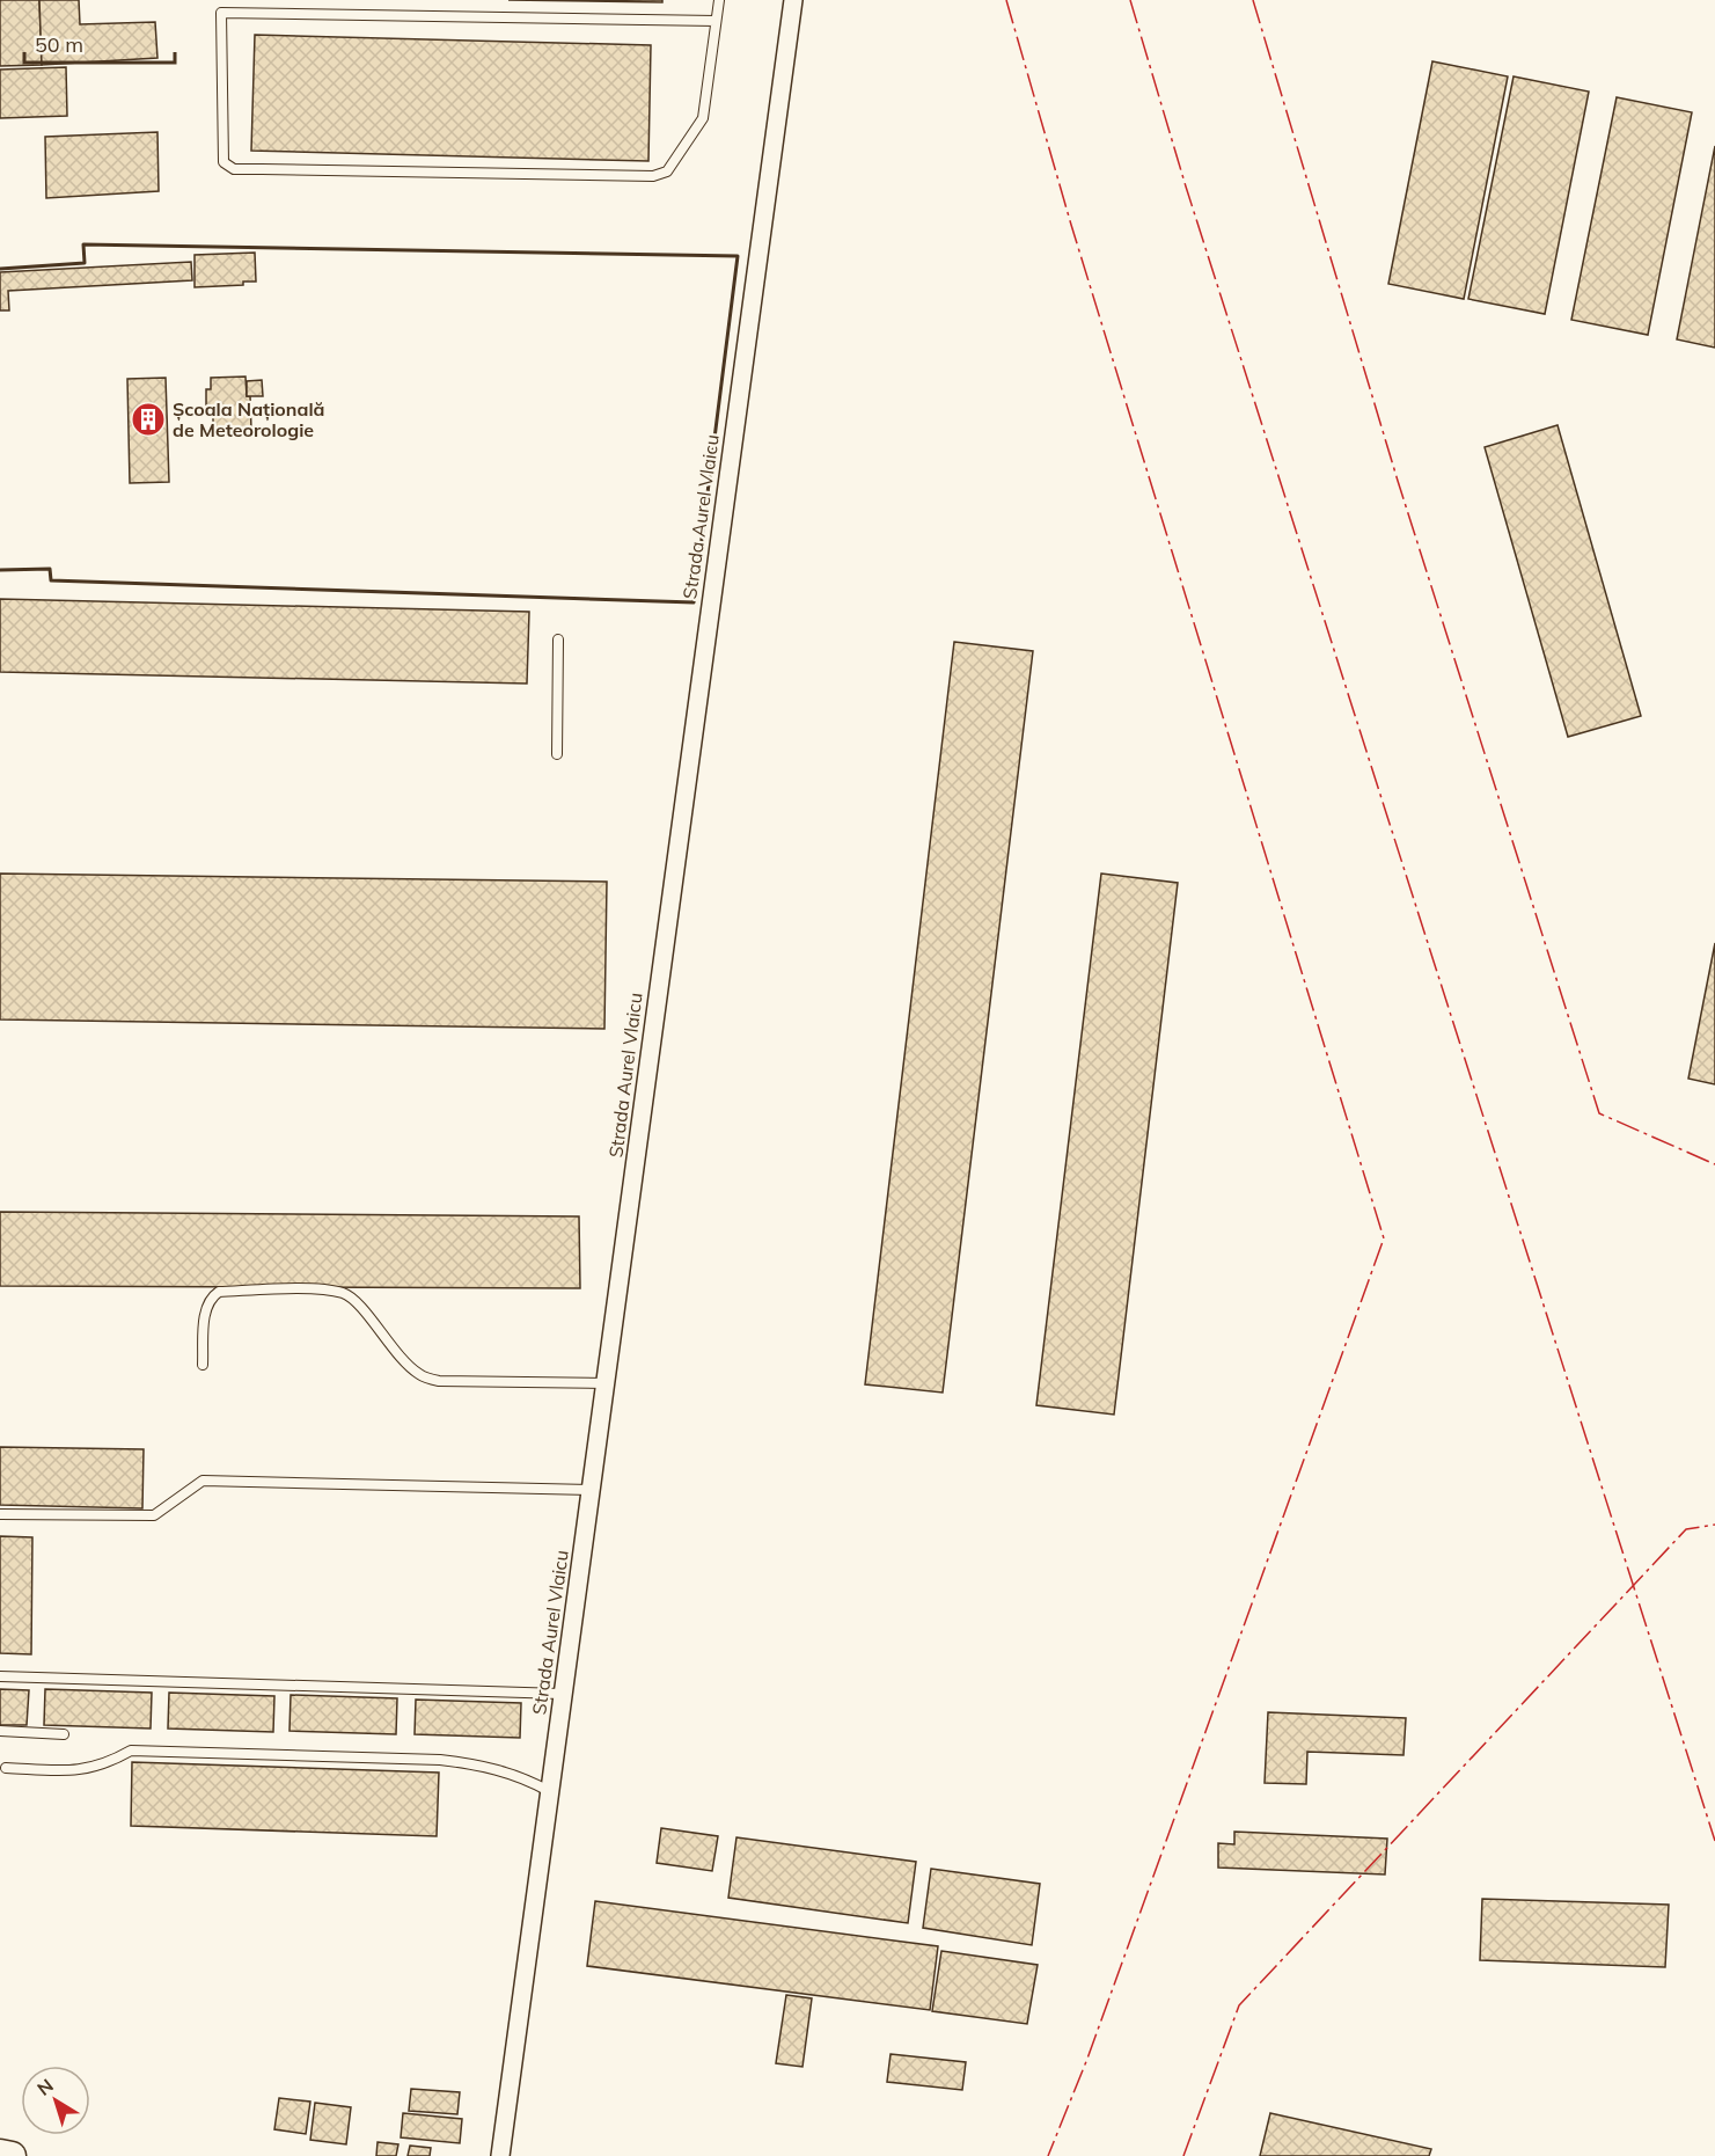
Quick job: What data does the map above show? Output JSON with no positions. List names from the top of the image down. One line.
{"streets":{"street":["Strada Aurel Vlaicu"]},"places":{"building":["Școala Națională de Meteorologie"]},"scale_bar":"50 m","north":"top left"}
